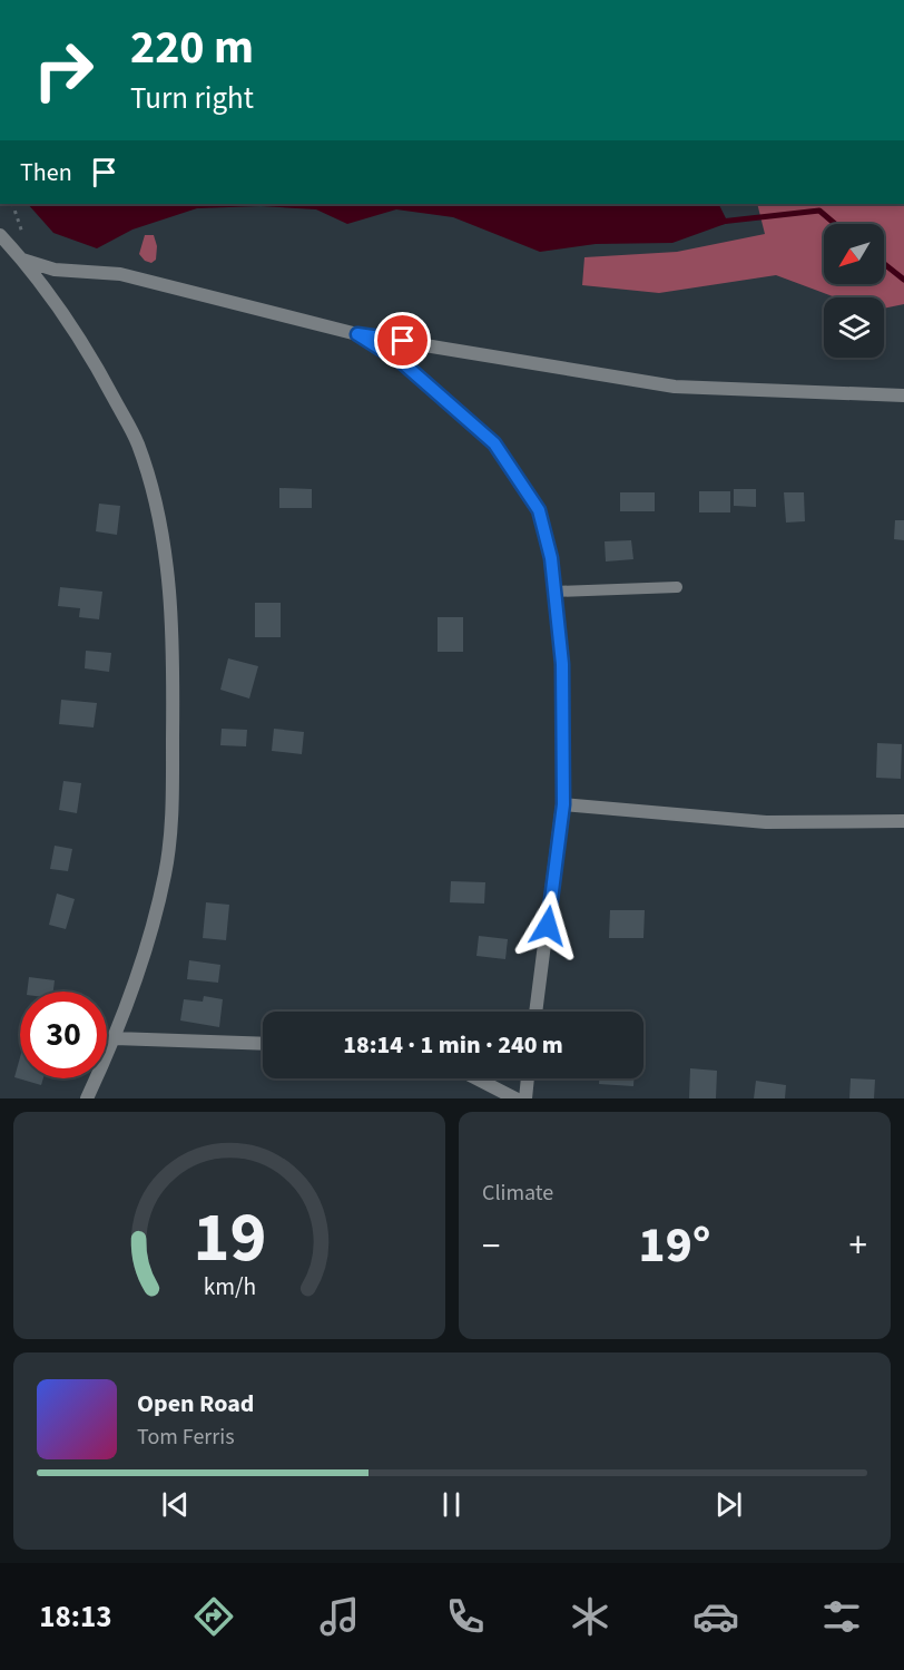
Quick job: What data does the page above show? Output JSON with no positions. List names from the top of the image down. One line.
{"north":"bottom left","page":{"turn":["220 m","Turn right"],"then":"Then","limit":"30","trip":"18:14 · 1 min · 240 m","tile":"Climate","heat":["−","19°","+"],"song":["Open Road","Tom Ferris"],"tabs":"18:13","gauge":["19","km/h"]}}
